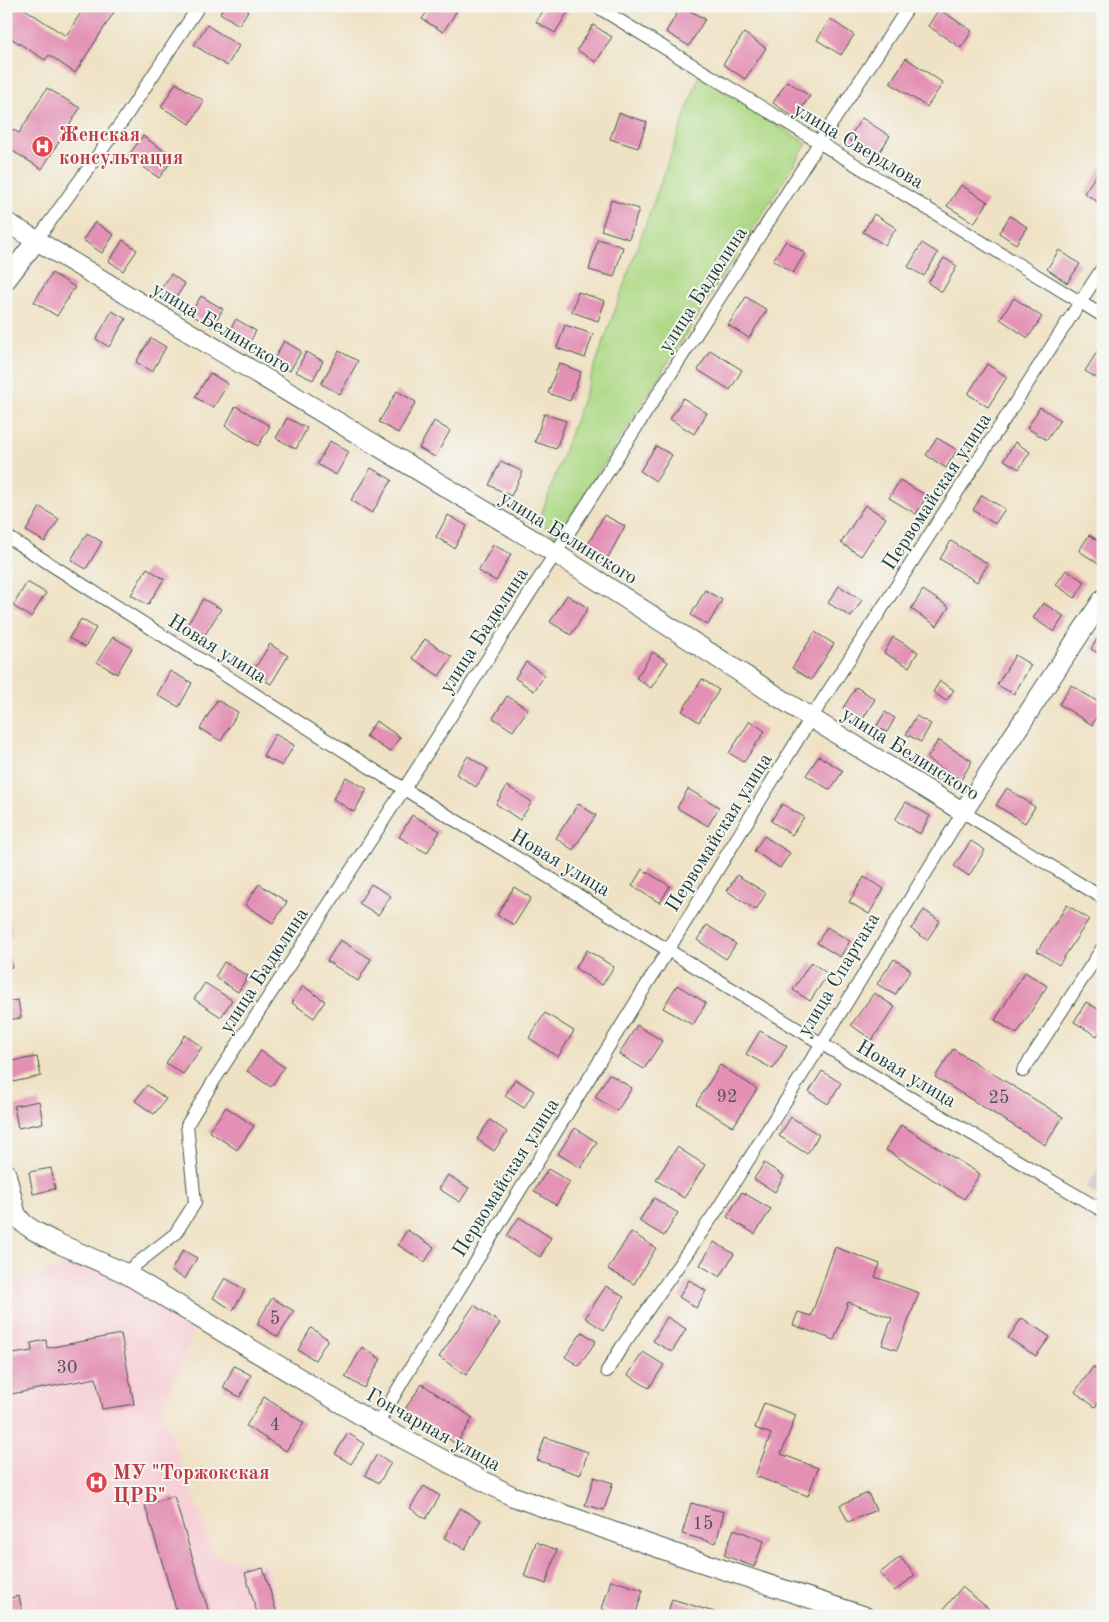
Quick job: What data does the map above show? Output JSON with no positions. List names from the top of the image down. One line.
{"streets":{"street":["улица Свердлова","улица Бадюлина","улица Белинского","Первомайская улица","Новая улица","улица Спартака","Гончарная улица"]},"crossings":[["улица Свердлова","улица Бадюлина"],["улица Свердлова","Первомайская улица"],["улица Бадюлина","улица Белинского"],["улица Бадюлина","Новая улица"],["улица Бадюлина","Гончарная улица"],["улица Белинского","Первомайская улица"],["улица Белинского","улица Спартака"],["Первомайская улица","Новая улица"],["Первомайская улица","Гончарная улица"],["Новая улица","улица Спартака"]],"places":{"hospital":["Женская консультация","МУ \"Торжокская ЦРБ\""]},"house_numbers":["92","25","5","30","4","15"]}
